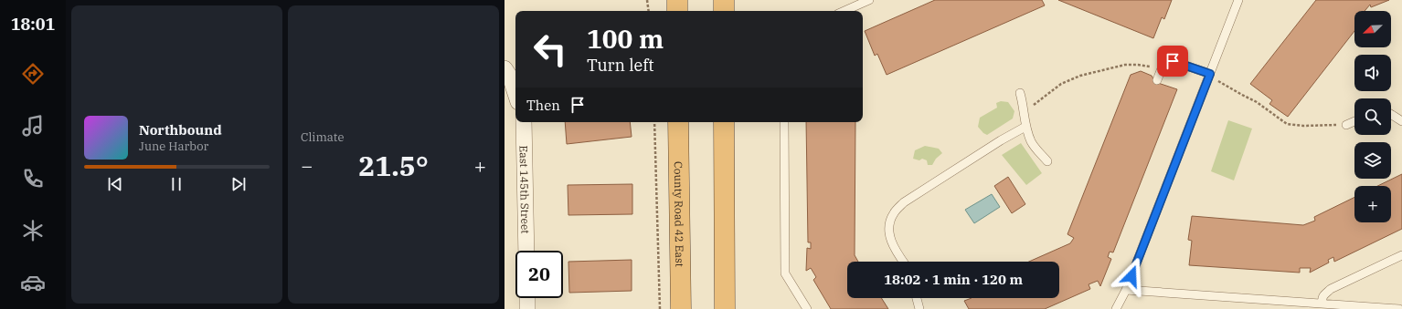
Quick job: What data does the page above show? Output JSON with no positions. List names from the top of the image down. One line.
{"streets":{"highway":["County Road 42 East"],"street":["East 145th Street"]},"north":"bottom left","page":{"tabs":"18:01","tile":"Climate","map_buttons":"+","turn":["100 m","Turn left"],"then":"Then","song":["Northbound","June Harbor"],"heat":["−","21.5°","+"],"limit":"20","trip":"18:02 · 1 min · 120 m"}}
